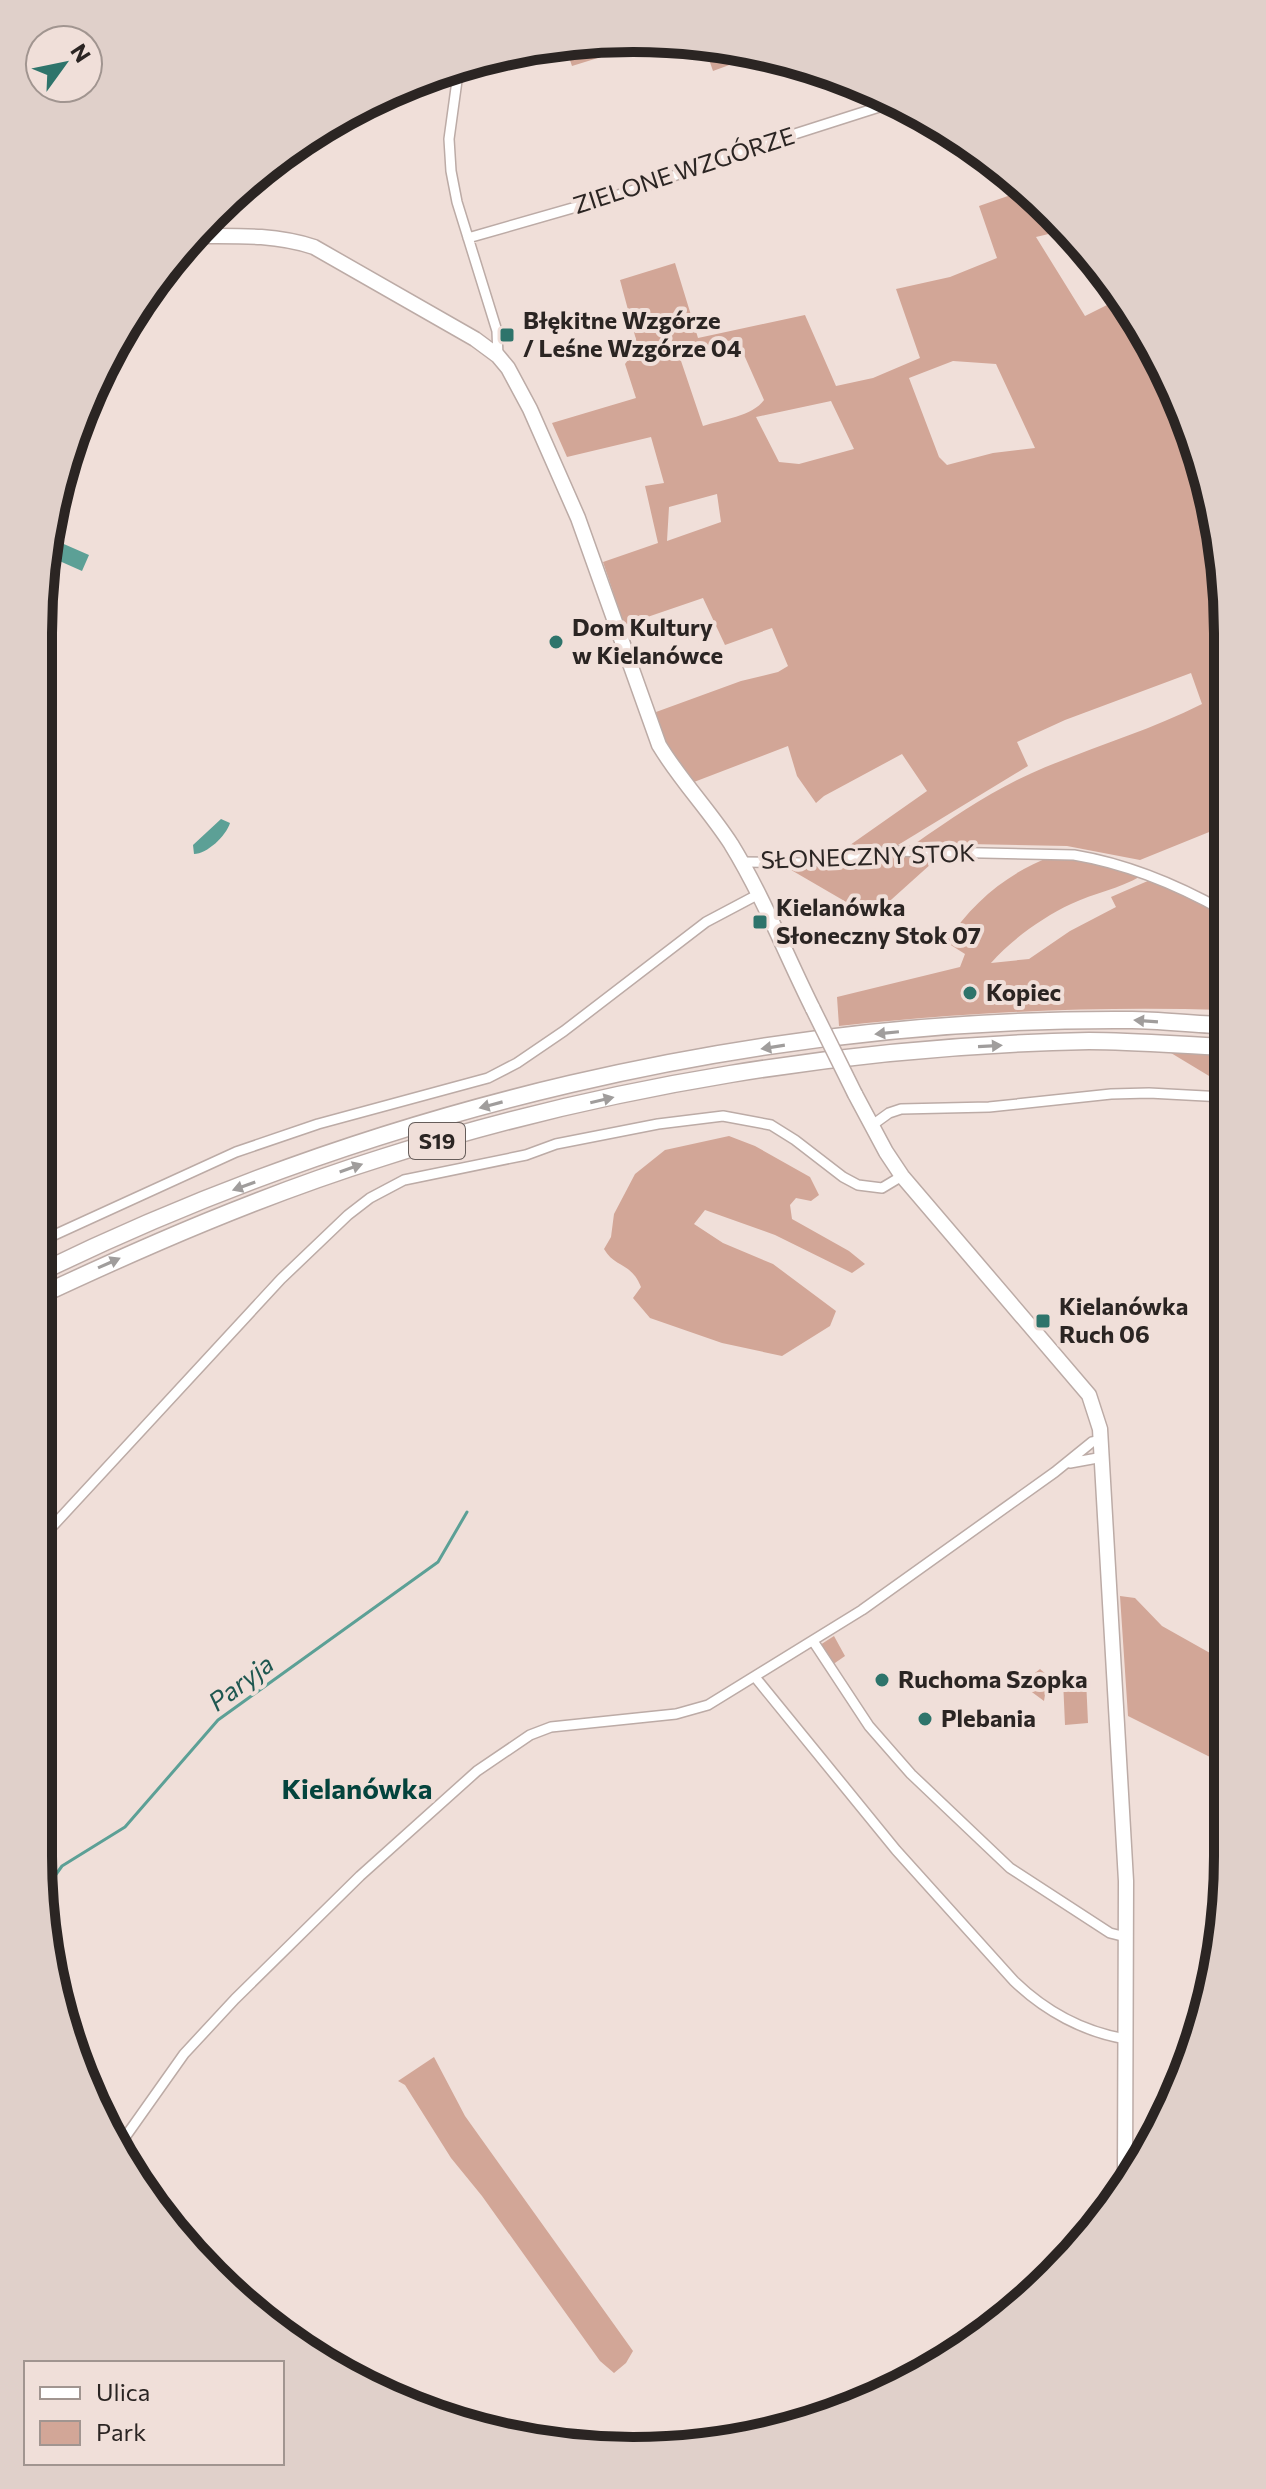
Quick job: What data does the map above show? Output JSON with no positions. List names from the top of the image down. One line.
{"streets":{"highway":["S19"],"street":["ZIELONE WZGÓRZE","SŁONECZNY STOK"]},"districts":["Kielanówka"],"water":["Paryja"],"places":{"transit":["Błękitne Wzgórze / Leśne Wzgórze 04","Kielanówka Słoneczny Stok 07","Kielanówka Ruch 06"],"other":["Dom Kultury w Kielanówce","Kopiec","Ruchoma Szopka","Plebania"]},"legend":["Ulica","Park"],"north":"top right"}
